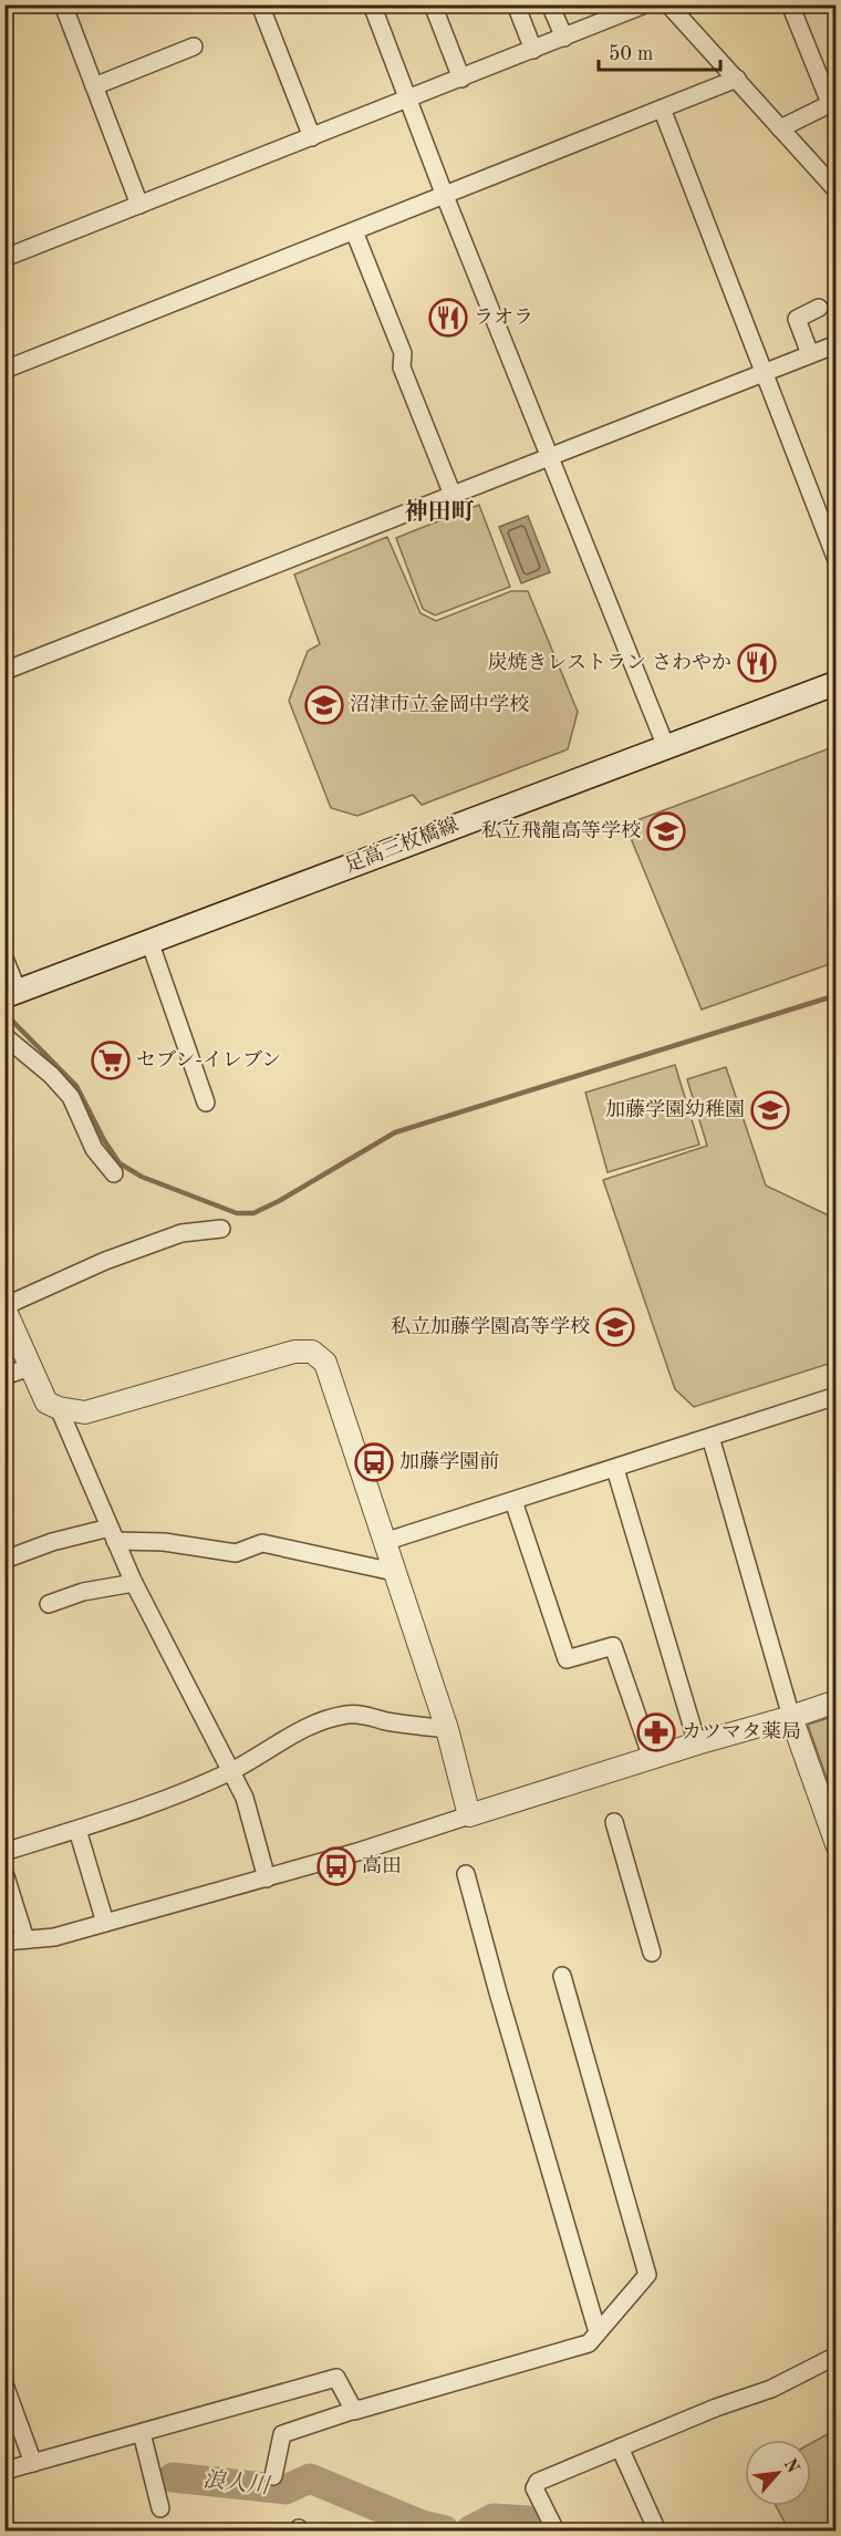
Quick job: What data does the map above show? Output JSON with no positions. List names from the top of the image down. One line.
{"streets":{"main road":["足高三枚橋線"]},"districts":["神田町"],"water":["浪人川"],"places":{"restaurant":["ラオラ","炭焼きレストラン さわやか"],"school or university":["沼津市立金岡中学校","私立飛龍高等学校","加藤学園幼稚園","私立加藤学園高等学校"],"supermarket":["セブン-イレブン"],"bus stop":["加藤学園前","高田"],"pharmacy":["カツマタ薬局"]},"scale_bar":"50 m","north":"top right"}
